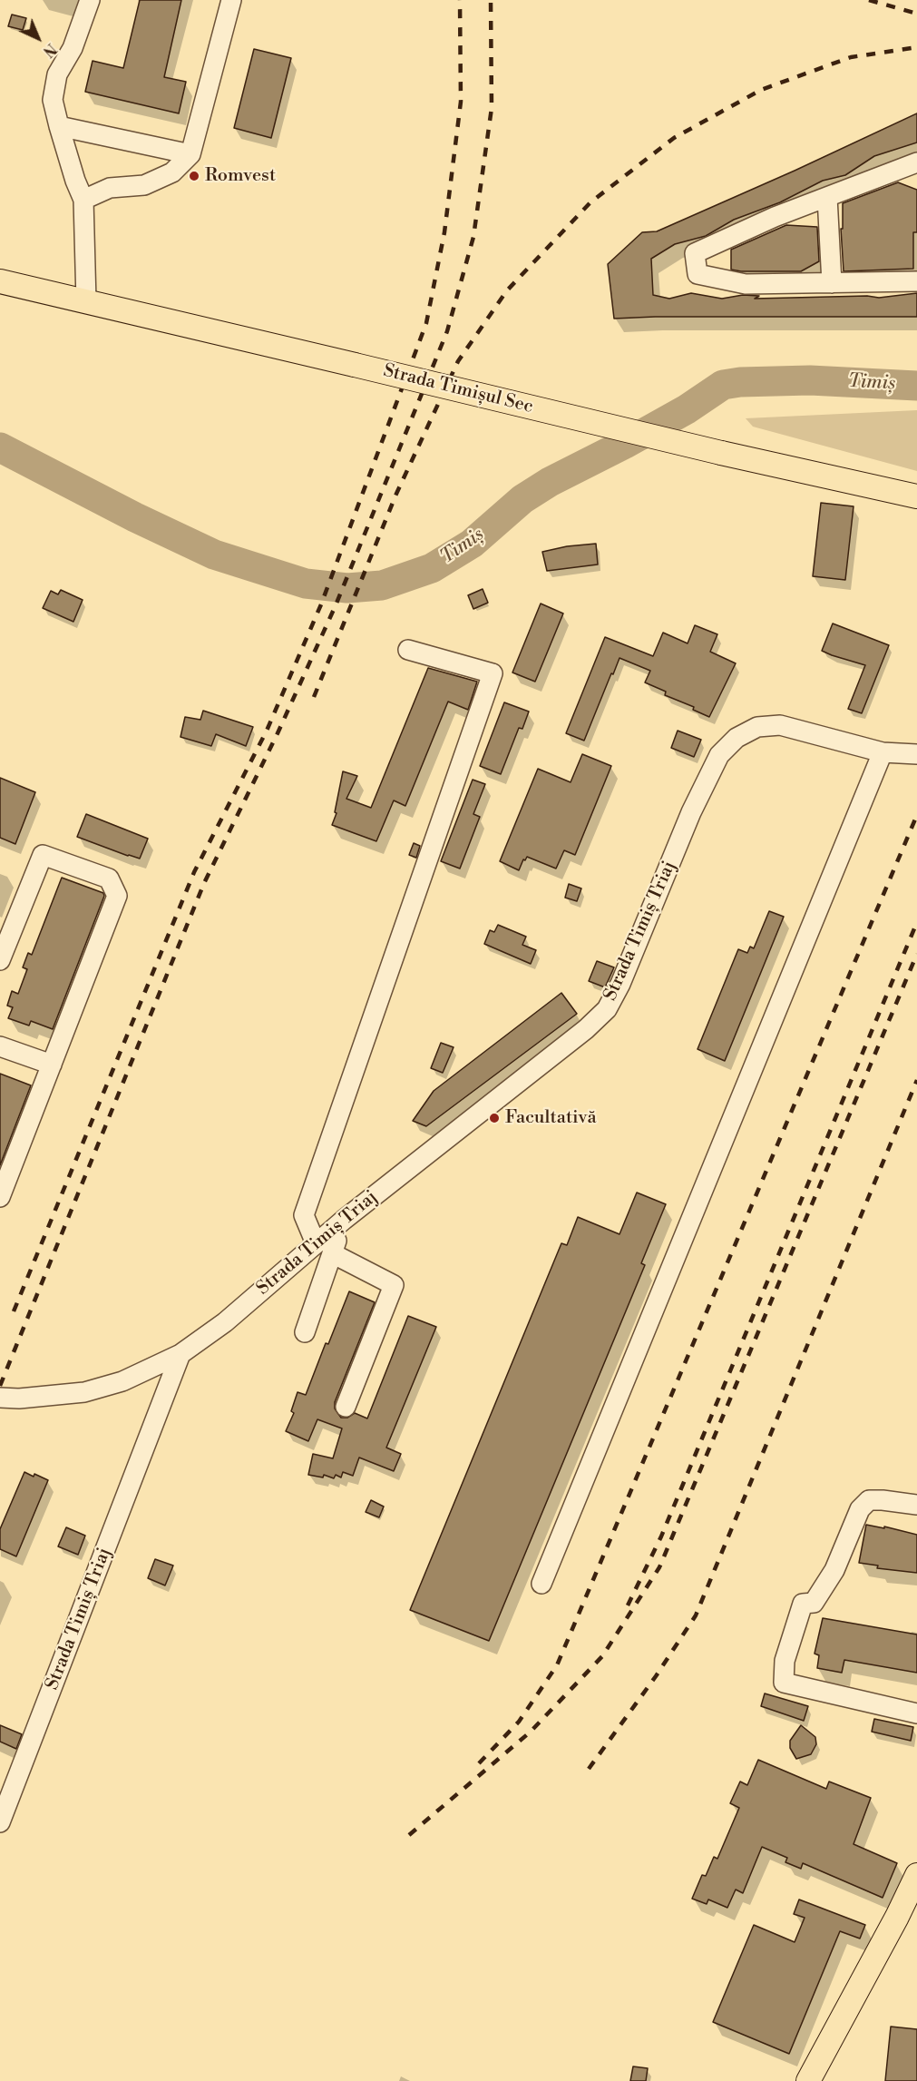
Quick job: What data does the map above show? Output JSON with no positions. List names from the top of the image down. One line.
{"streets":{"main road":["Strada Timișul Sec"],"street":["Strada Timiș Triaj"]},"water":["Timiș"],"places":["Romvest","Facultativă"],"north":"bottom right"}
